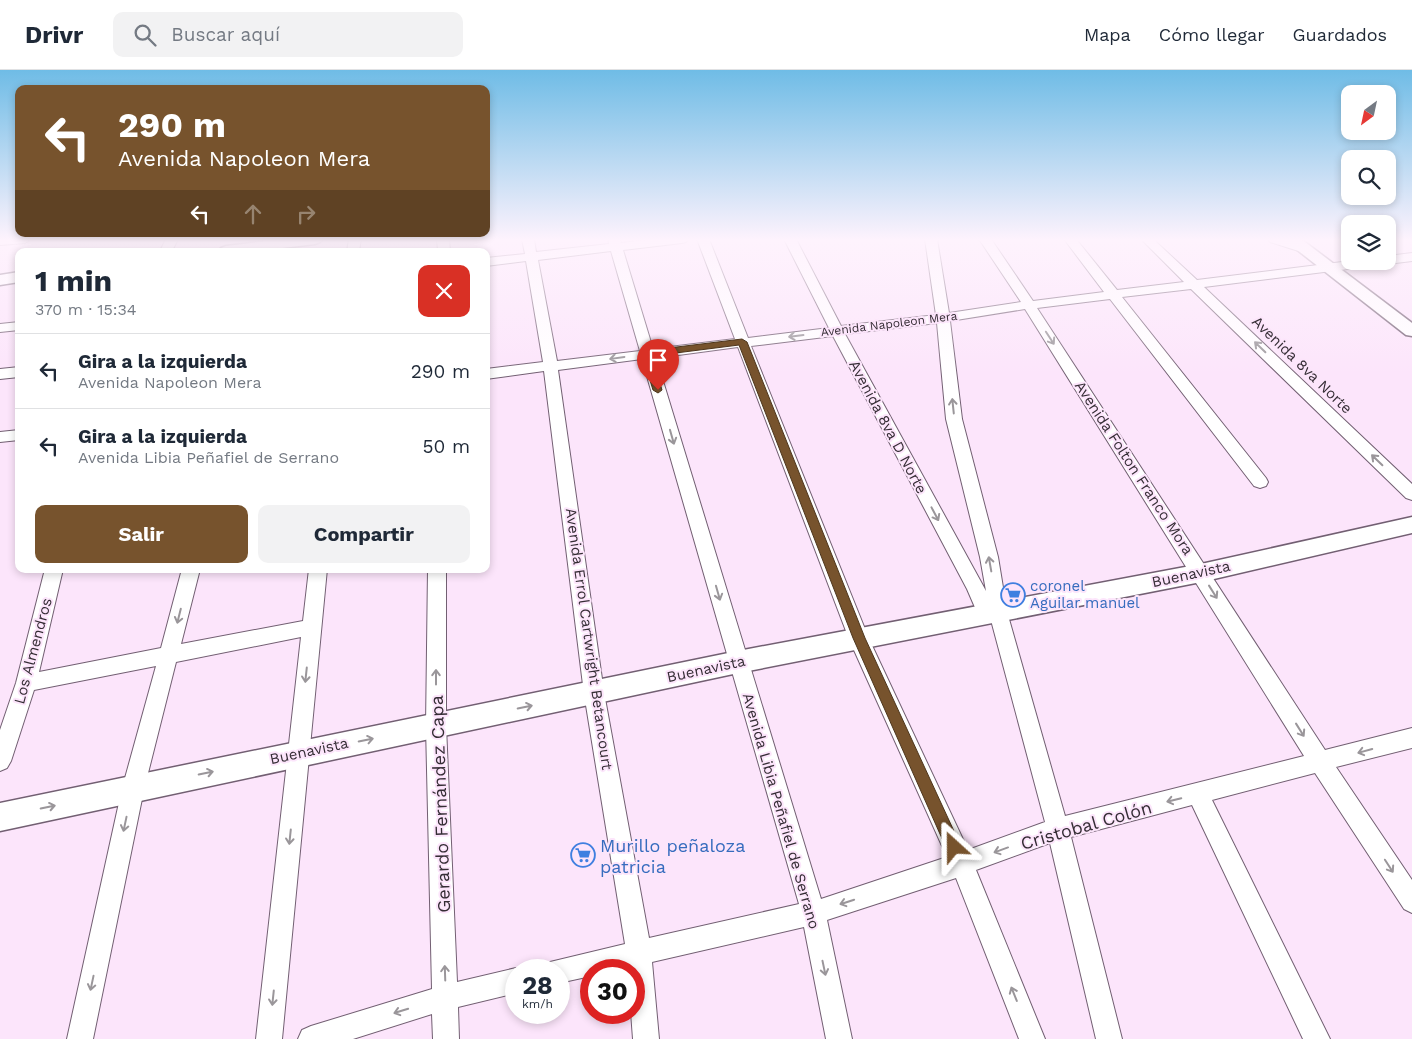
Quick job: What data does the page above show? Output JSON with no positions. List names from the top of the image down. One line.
{"streets":{"street":["Avenida Napoleon Mera","Avenida 8va Norte","Avenida 8va D Norte","Avenida Folton Franco Mora","Buenavista","Avenida Errol Cartwright Betancourt","Los Almendros","Gerardo Fernández Capa","Avenida Libia Peñafiel de Serrano","Cristobal Colón"]},"crossings":[["Avenida Napoleon Mera","Avenida 8va D Norte"],["Avenida Napoleon Mera","Avenida Folton Franco Mora"],["Avenida Napoleon Mera","Avenida Errol Cartwright Betancourt"],["Avenida Napoleon Mera","Avenida Libia Peñafiel de Serrano"],["Avenida 8va D Norte","Buenavista"],["Avenida Folton Franco Mora","Buenavista"],["Avenida Folton Franco Mora","Cristobal Colón"],["Buenavista","Avenida Errol Cartwright Betancourt"],["Buenavista","Gerardo Fernández Capa"],["Buenavista","Avenida Libia Peñafiel de Serrano"],["Avenida Errol Cartwright Betancourt","Cristobal Colón"],["Avenida Libia Peñafiel de Serrano","Cristobal Colón"]],"one_way":["Cristobal Colón"],"places":{"supermarket":["coronel Aguilar manuel","Murillo peñaloza patricia"]},"north":"bottom left","page":{"header":"Drivr","search":"Buscar aquí","nav":["Mapa","Cómo llegar","Guardados"],"turn":["290 m","Avenida Napoleon Mera"],"heading":["1 min","370 m · 15:34"],"list":[{"name":"Gira a la izquierda","note":"Avenida Napoleon Mera","value":"290 m"},{"name":"Gira a la izquierda","note":"Avenida Libia Peñafiel de Serrano","value":"50 m"}],"buttons":["Salir","Compartir"],"speed":"28 km/h","limit":"30"}}
